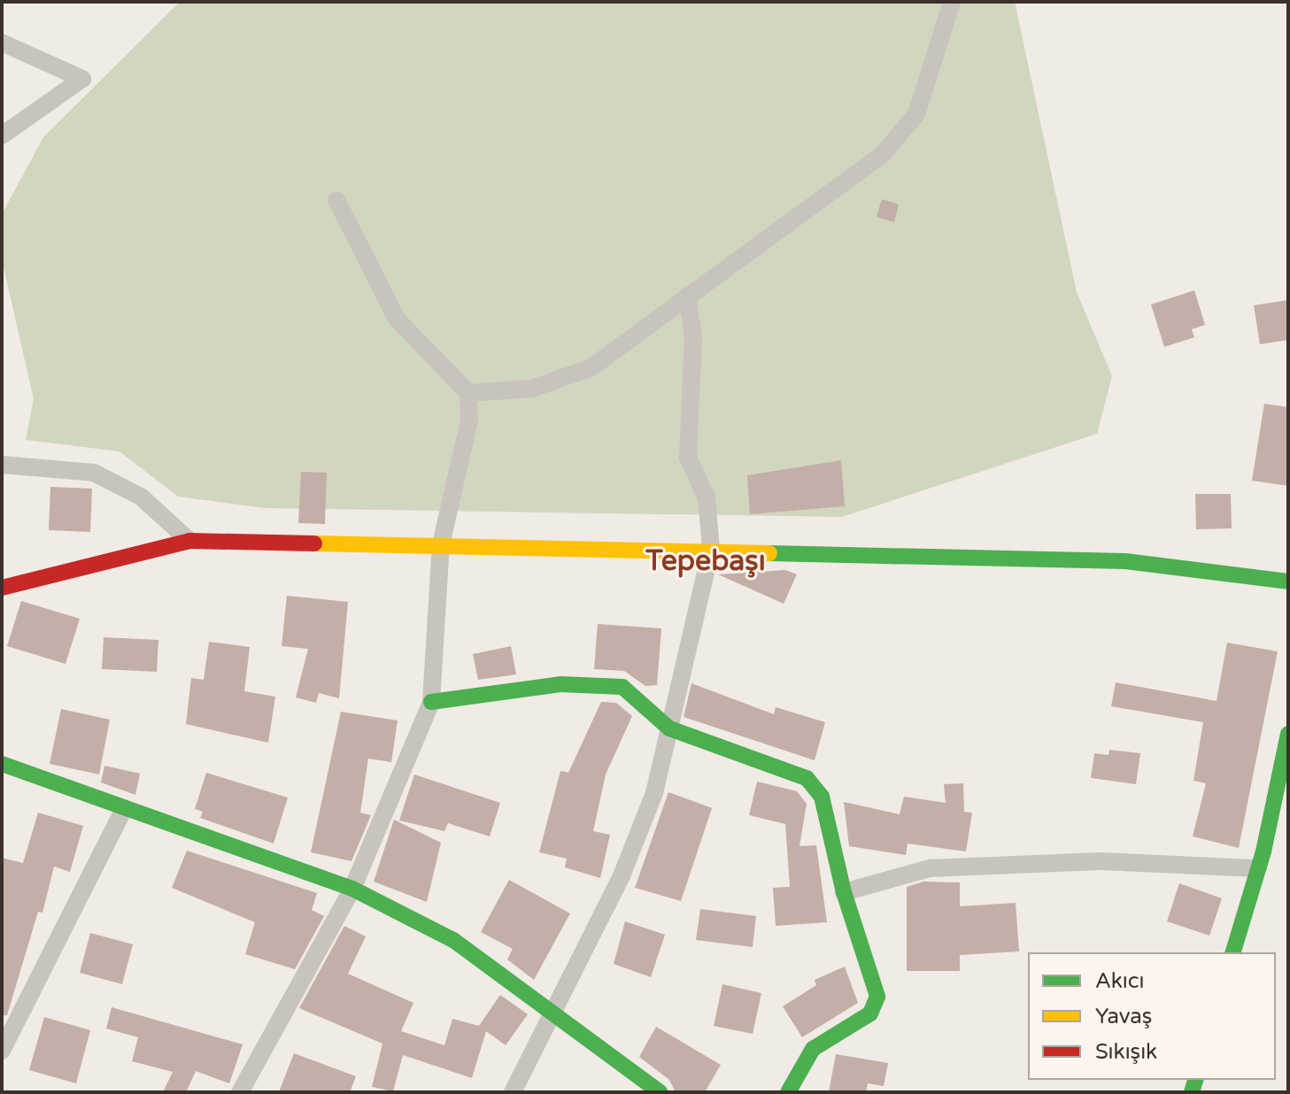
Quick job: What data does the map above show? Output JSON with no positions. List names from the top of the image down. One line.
{"districts":["Tepebaşı"],"legend":["Akıcı","Yavaş","Sıkışık"]}
